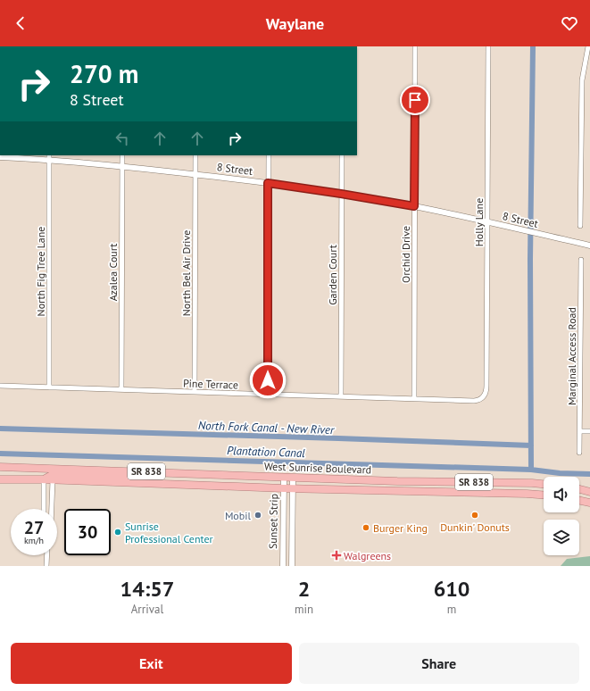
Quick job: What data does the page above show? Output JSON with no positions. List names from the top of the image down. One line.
{"streets":{"highway":["West Sunrise Boulevard","SR 838"],"street":["8 Street","Holly Lane","Orchid Drive","North Fig Tree Lane","Azalea Court","North Bel Air Drive","Garden Court","Marginal Access Road","Pine Terrace","Sunset Strip"]},"crossings":[["8 Street","Holly Lane"],["8 Street","Orchid Drive"],["8 Street","North Fig Tree Lane"],["8 Street","Azalea Court"],["8 Street","North Bel Air Drive"],["8 Street","Garden Court"],["Holly Lane","Pine Terrace"],["Orchid Drive","Pine Terrace"],["North Fig Tree Lane","Pine Terrace"],["Azalea Court","Pine Terrace"],["North Bel Air Drive","Pine Terrace"],["Garden Court","Pine Terrace"],["West Sunrise Boulevard","Sunset Strip"]],"water":["North Fork Canal - New River","Plantation Canal"],"places":{"other":["Mobil","Dunkin' Donuts","Burger King","Sunrise Professional Center"],"health":["Walgreens"]},"page":{"header":"Waylane","turn":["270 m","8 Street"],"speed":"27 km/h","limit":"30","eta":["14:57","Arrival","2","min","610","m"],"buttons":["Exit","Share"]}}
